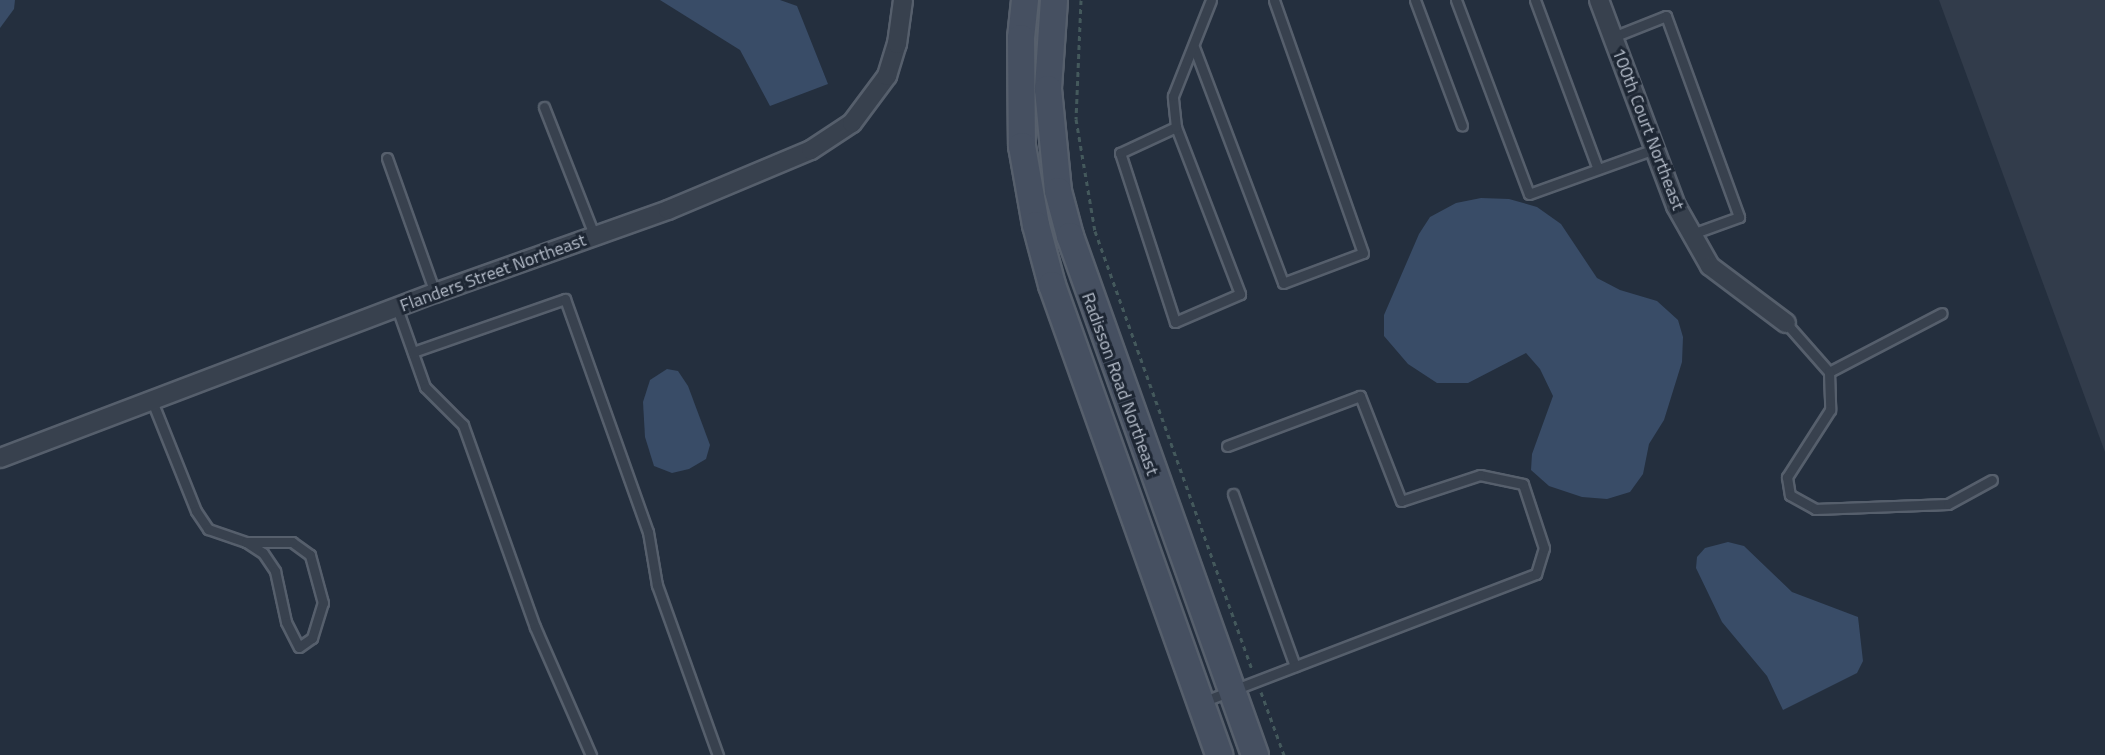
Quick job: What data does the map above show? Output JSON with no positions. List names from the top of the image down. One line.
{"streets":{"main road":["Radisson Road Northeast"],"street":["100th Court Northeast","Flanders Street Northeast"]}}
